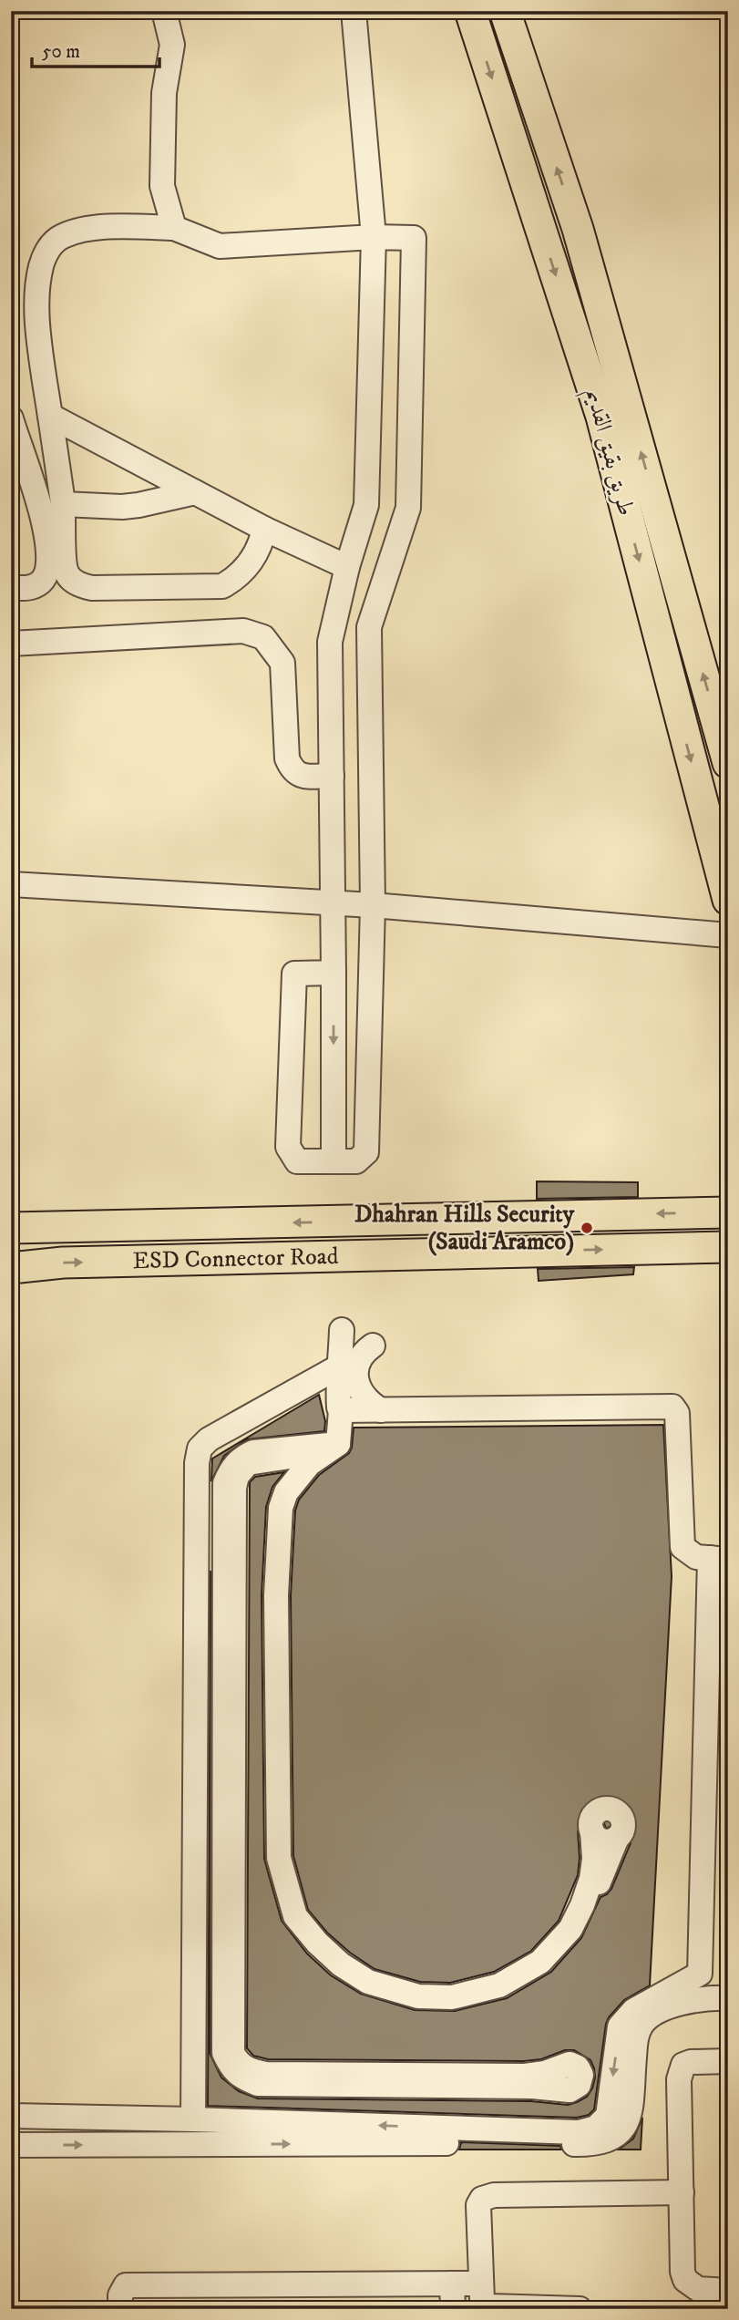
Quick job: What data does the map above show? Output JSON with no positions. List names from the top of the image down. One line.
{"streets":{"main road":["طريق بقيق القديم","ESD Connector Road"]},"places":["Dhahran Hills Security (Saudi Aramco)"],"scale_bar":"50 m"}
